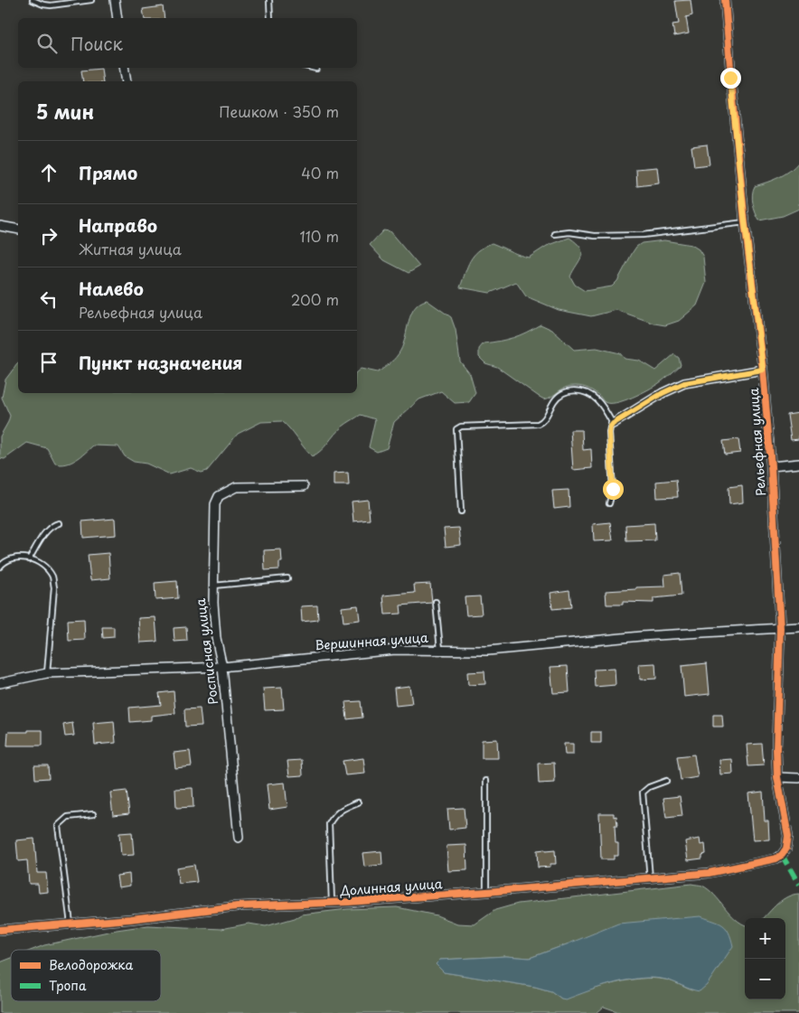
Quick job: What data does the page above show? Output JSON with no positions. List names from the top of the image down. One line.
{"streets":{"street":["Рельефная улица","Вершинная улица","Росписная улица","Долинная улица"]},"crossings":[["Рельефная улица","Вершинная улица"],["Рельефная улица","Долинная улица"],["Вершинная улица","Росписная улица"]],"legend":["Велодорожка","Тропа"],"page":{"search":"Поиск","heading":["5 мин","Пешком · 350 m"],"list":[["Прямо","40 m"],["Направо","Житная улица","110 m"],["Налево","Рельефная улица","200 m"],"Пункт назначения"],"map_buttons":["+","−"]}}
